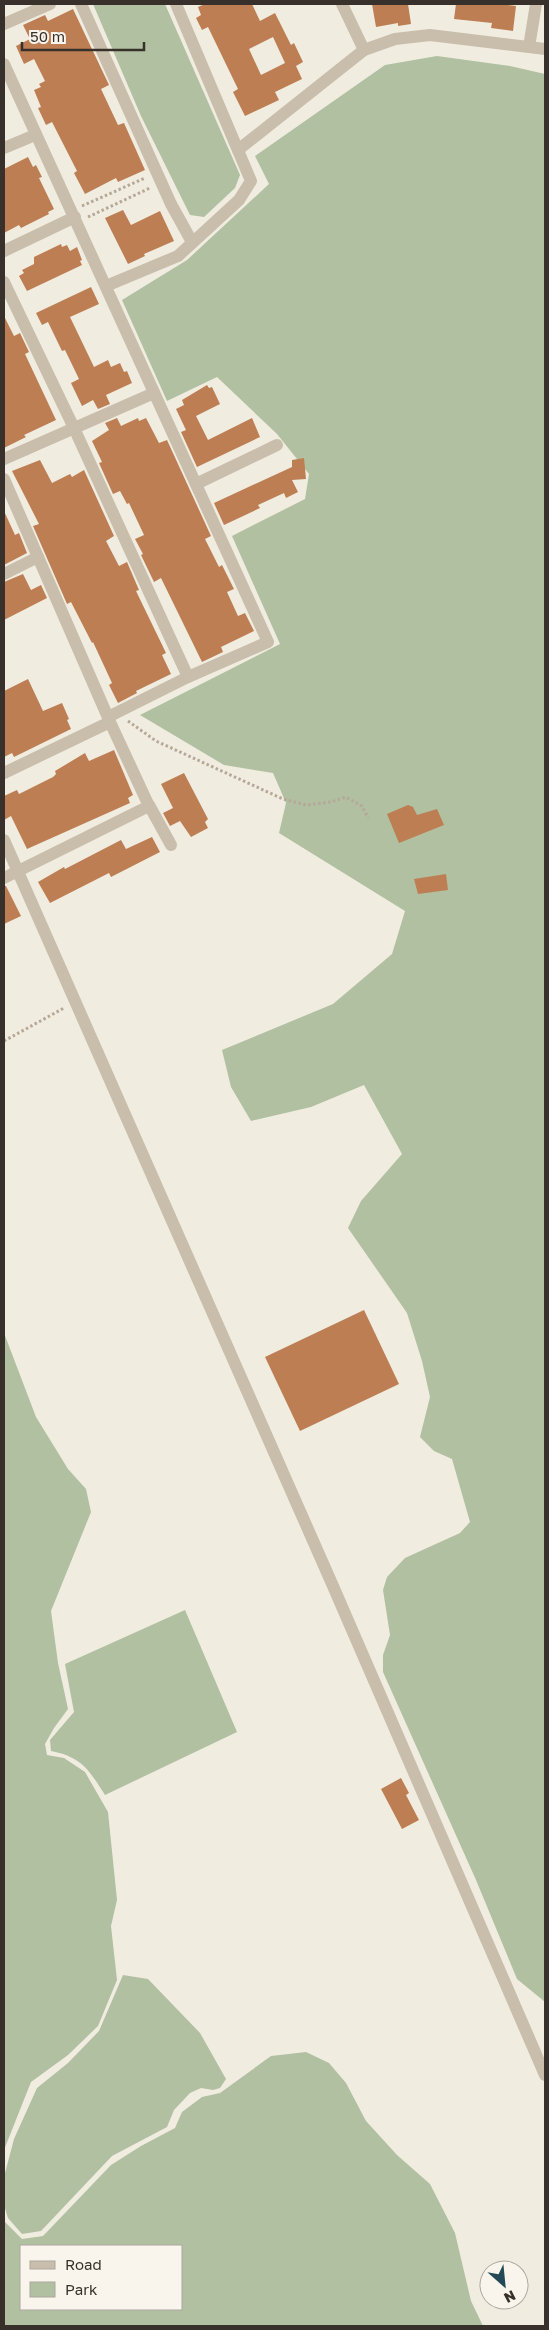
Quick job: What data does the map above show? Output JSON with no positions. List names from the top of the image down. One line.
{"legend":["Road","Park"],"scale_bar":"50 m","north":"bottom right"}
